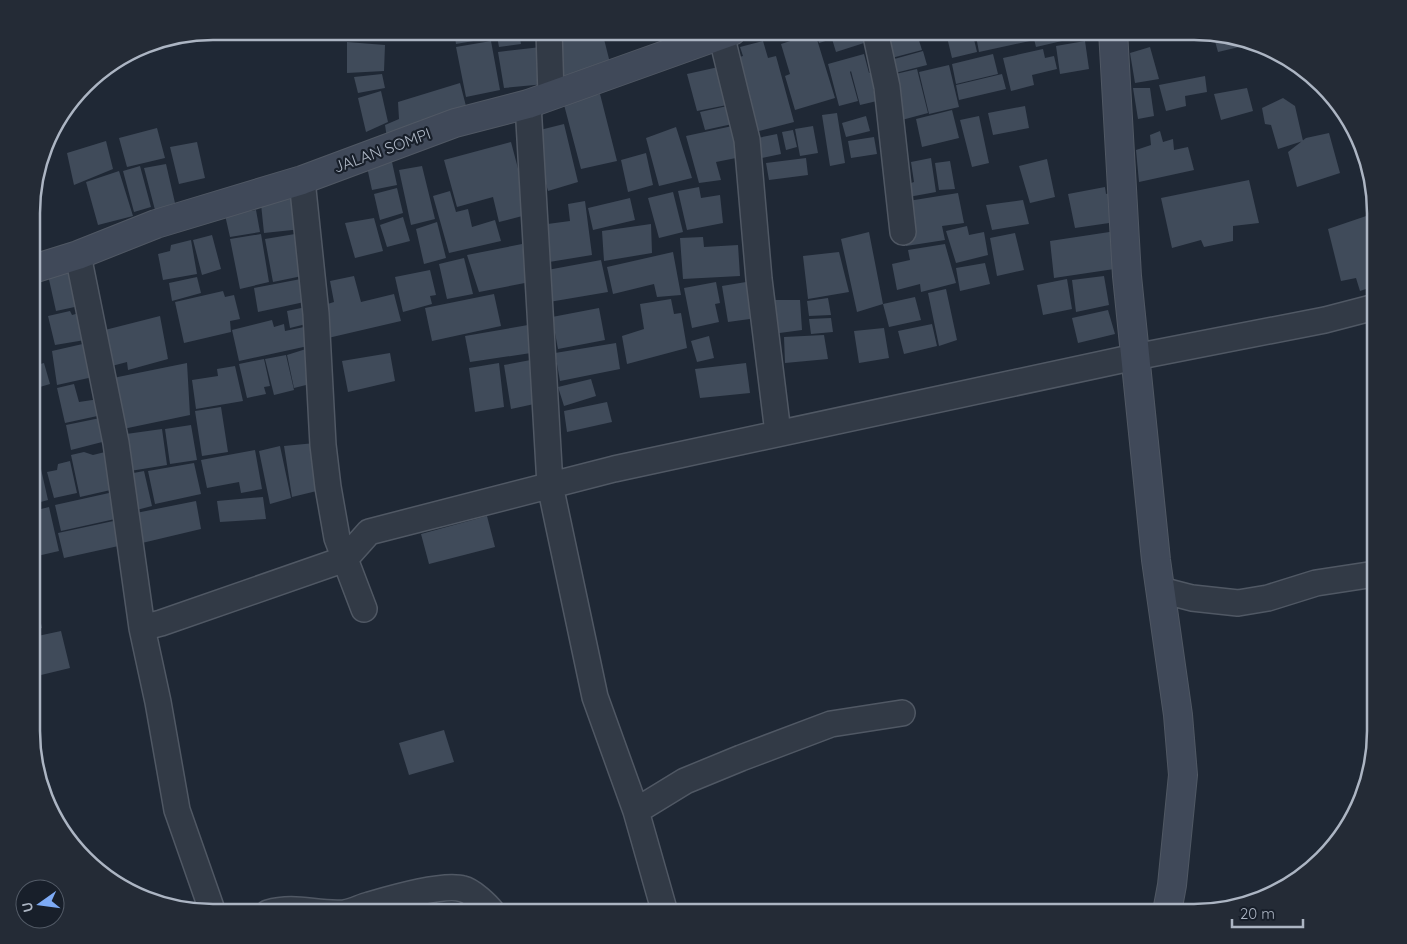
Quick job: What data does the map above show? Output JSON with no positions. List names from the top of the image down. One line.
{"streets":{"street":["JALAN SOMPI"]},"scale_bar":"20 m","north":"left"}
